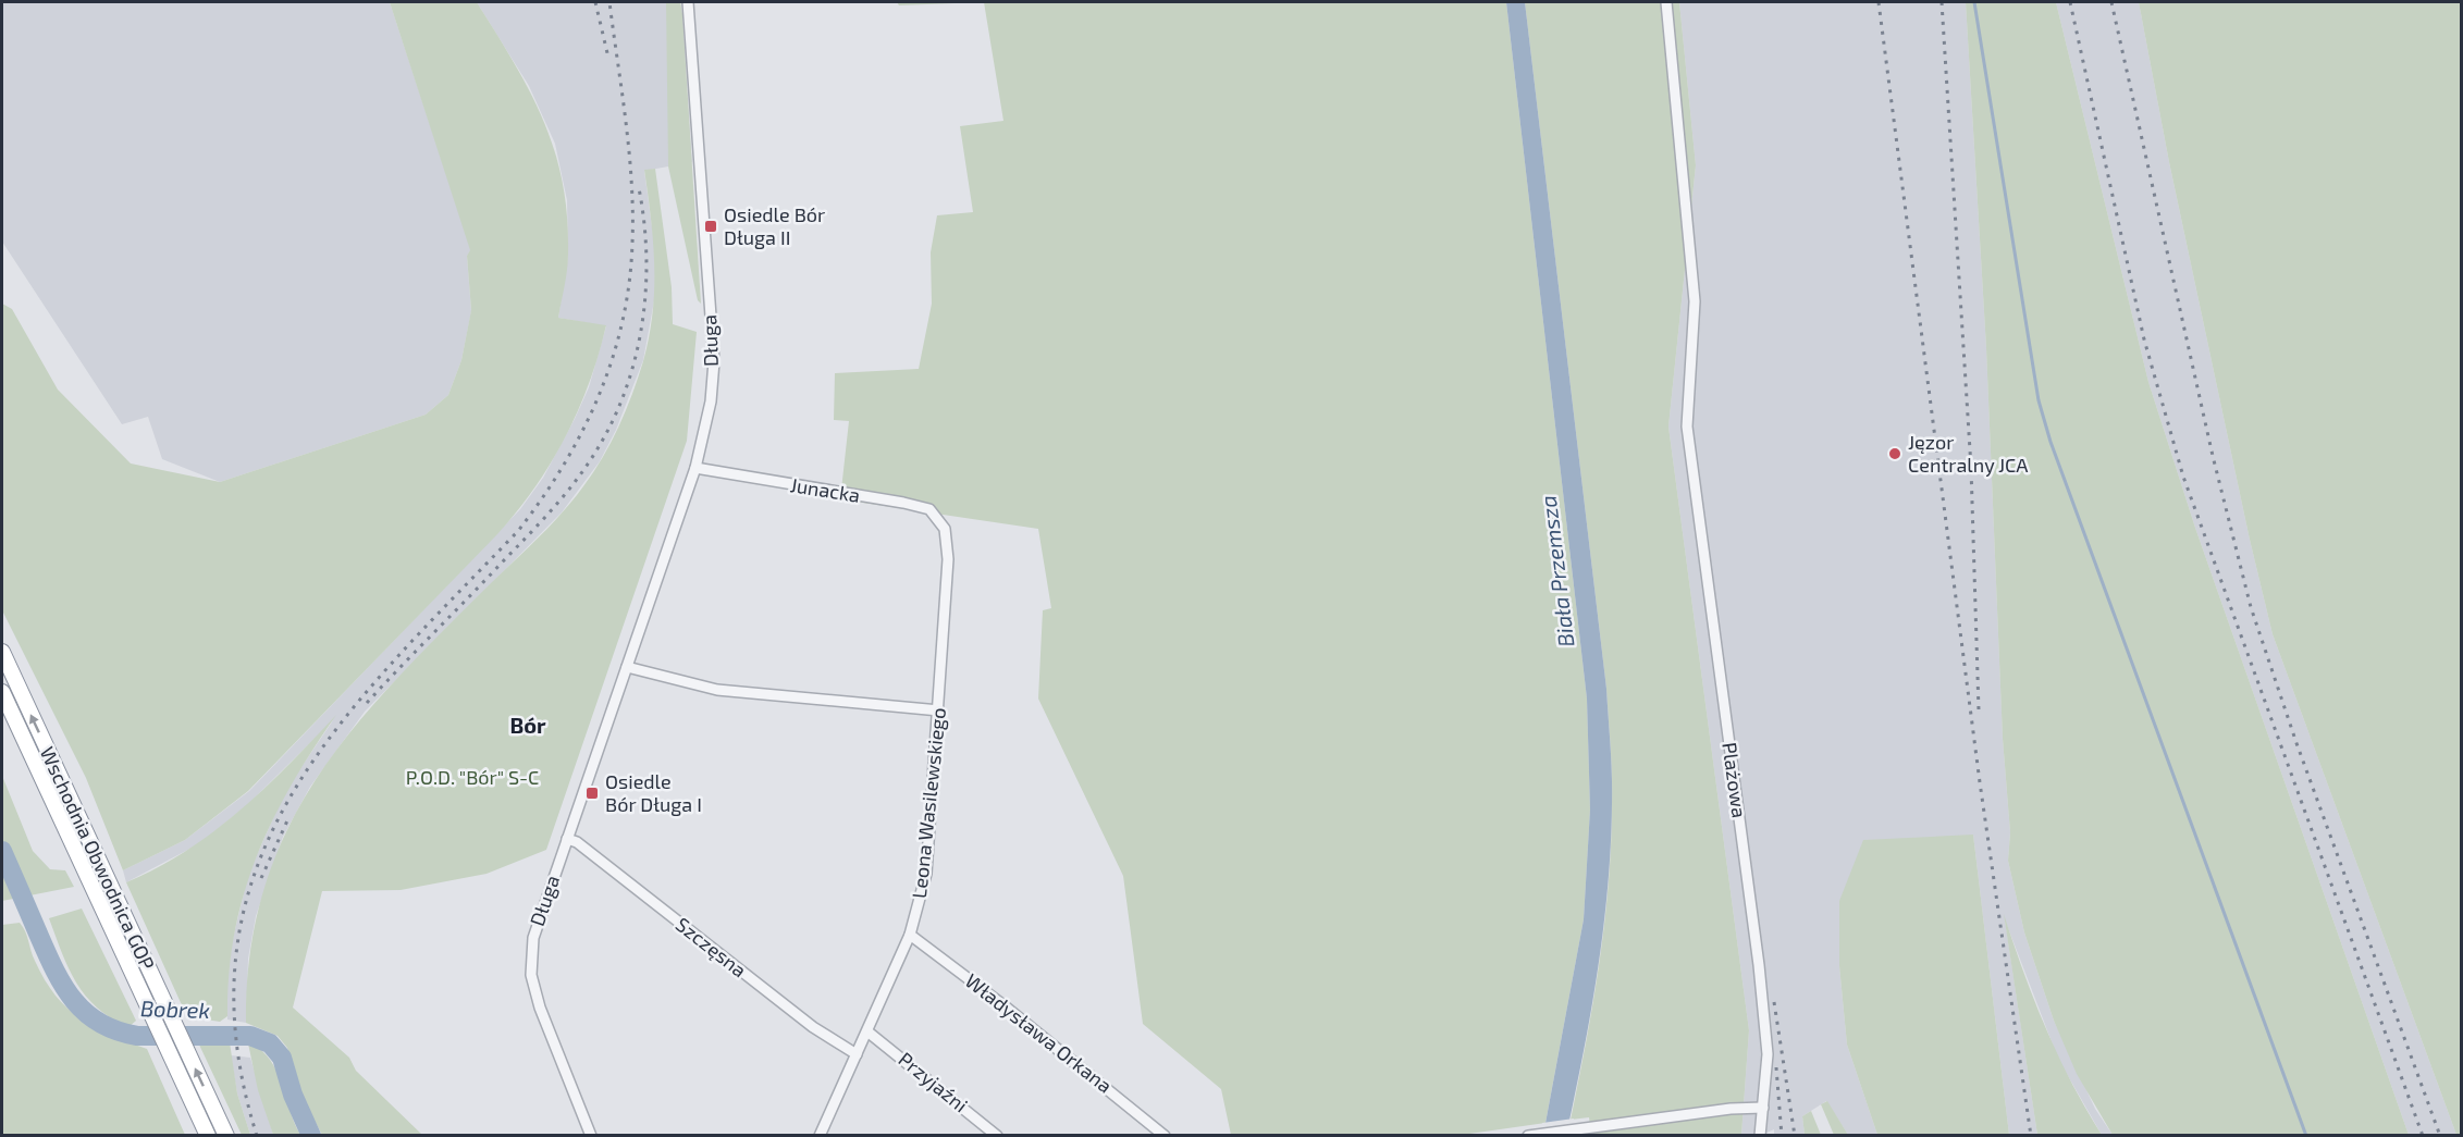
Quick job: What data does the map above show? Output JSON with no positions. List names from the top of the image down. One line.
{"streets":{"highway":["Wschodnia Obwodnica GOP"],"street":["Długa","Junacka","Plażowa","Leona Wasilewskiego","Szczęsna","Władysława Orkana","Przyjaźni"]},"crossings":[["Długa","Junacka"],["Długa","Szczęsna"],["Junacka","Leona Wasilewskiego"],["Leona Wasilewskiego","Szczęsna"],["Leona Wasilewskiego","Władysława Orkana"],["Leona Wasilewskiego","Przyjaźni"]],"districts":["Bór"],"water":["Biała Przemsza","Bobrek"],"parks":["P.O.D. \"Bór\" S-C"],"places":{"transit":["Osiedle Bór Długa II","Osiedle Bór Długa I"],"other":["Jęzor Centralny JCA"]}}
